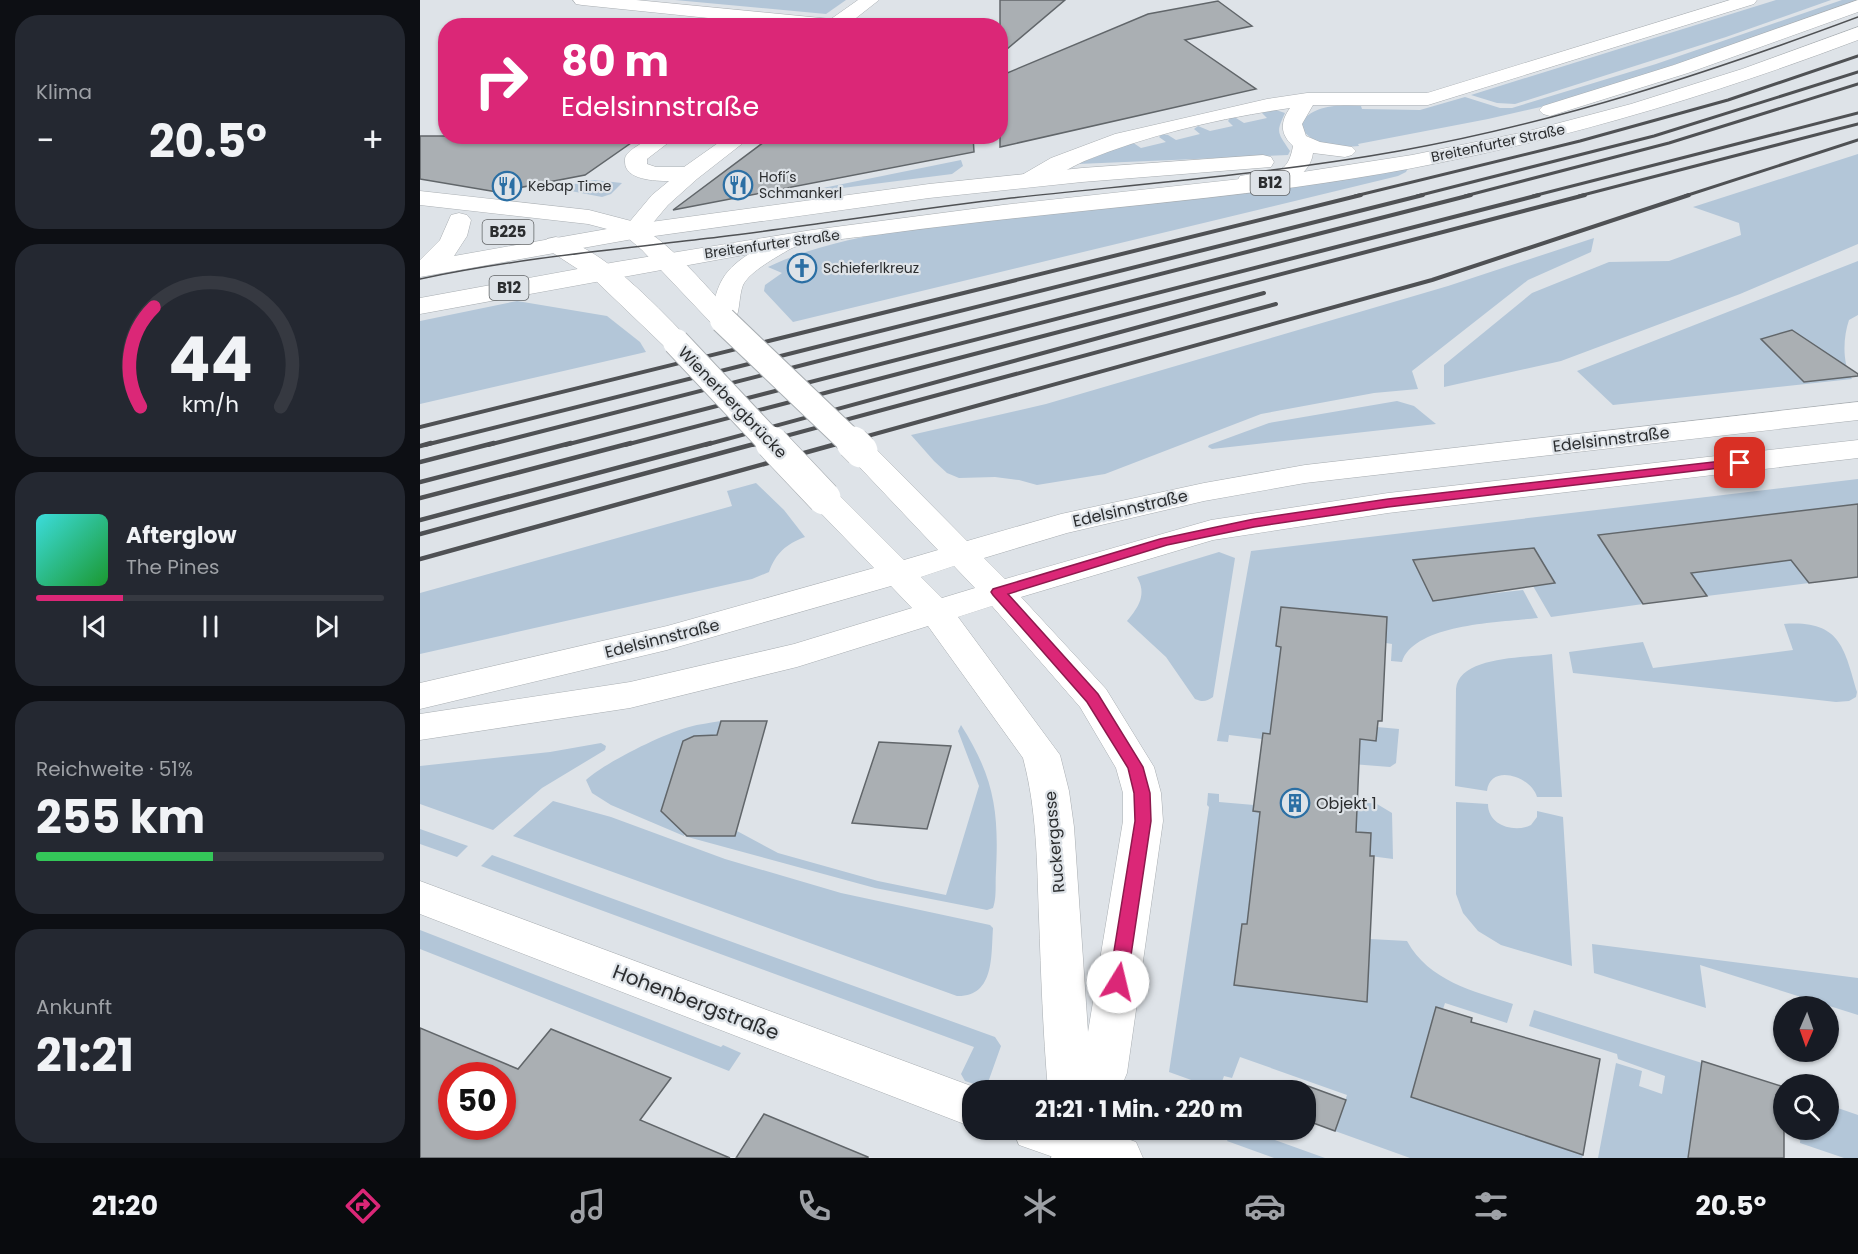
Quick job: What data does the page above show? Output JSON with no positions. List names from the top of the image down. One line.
{"streets":{"main road":["Breitenfurter Straße","B12","B225","Wienerbergbrücke","Edelsinnstraße","Ruckergasse"],"street":["Hohenbergstraße"]},"crossings":[["Breitenfurter Straße","B225"],["Breitenfurter Straße","Wienerbergbrücke"],["B225","Wienerbergbrücke"],["Wienerbergbrücke","Edelsinnstraße"],["Wienerbergbrücke","Ruckergasse"],["Edelsinnstraße","Ruckergasse"]],"places":{"restaurant":["Hofi´s Schmankerl","Kebap Time"],"church":["Schieferlkreuz"],"building":["Objekt 1"]},"north":"bottom","page":{"tile":["Klima",["Reichweite · 51%","255 km"],["Ankunft","21:21"]],"turn":["80 m","Edelsinnstraße"],"heat":["−","20.5°","+"],"song":["Afterglow","The Pines"],"limit":"50","trip":"21:21 · 1 Min. · 220 m","tabs":["21:20","20.5°"],"gauge":["44","km/h"]}}
